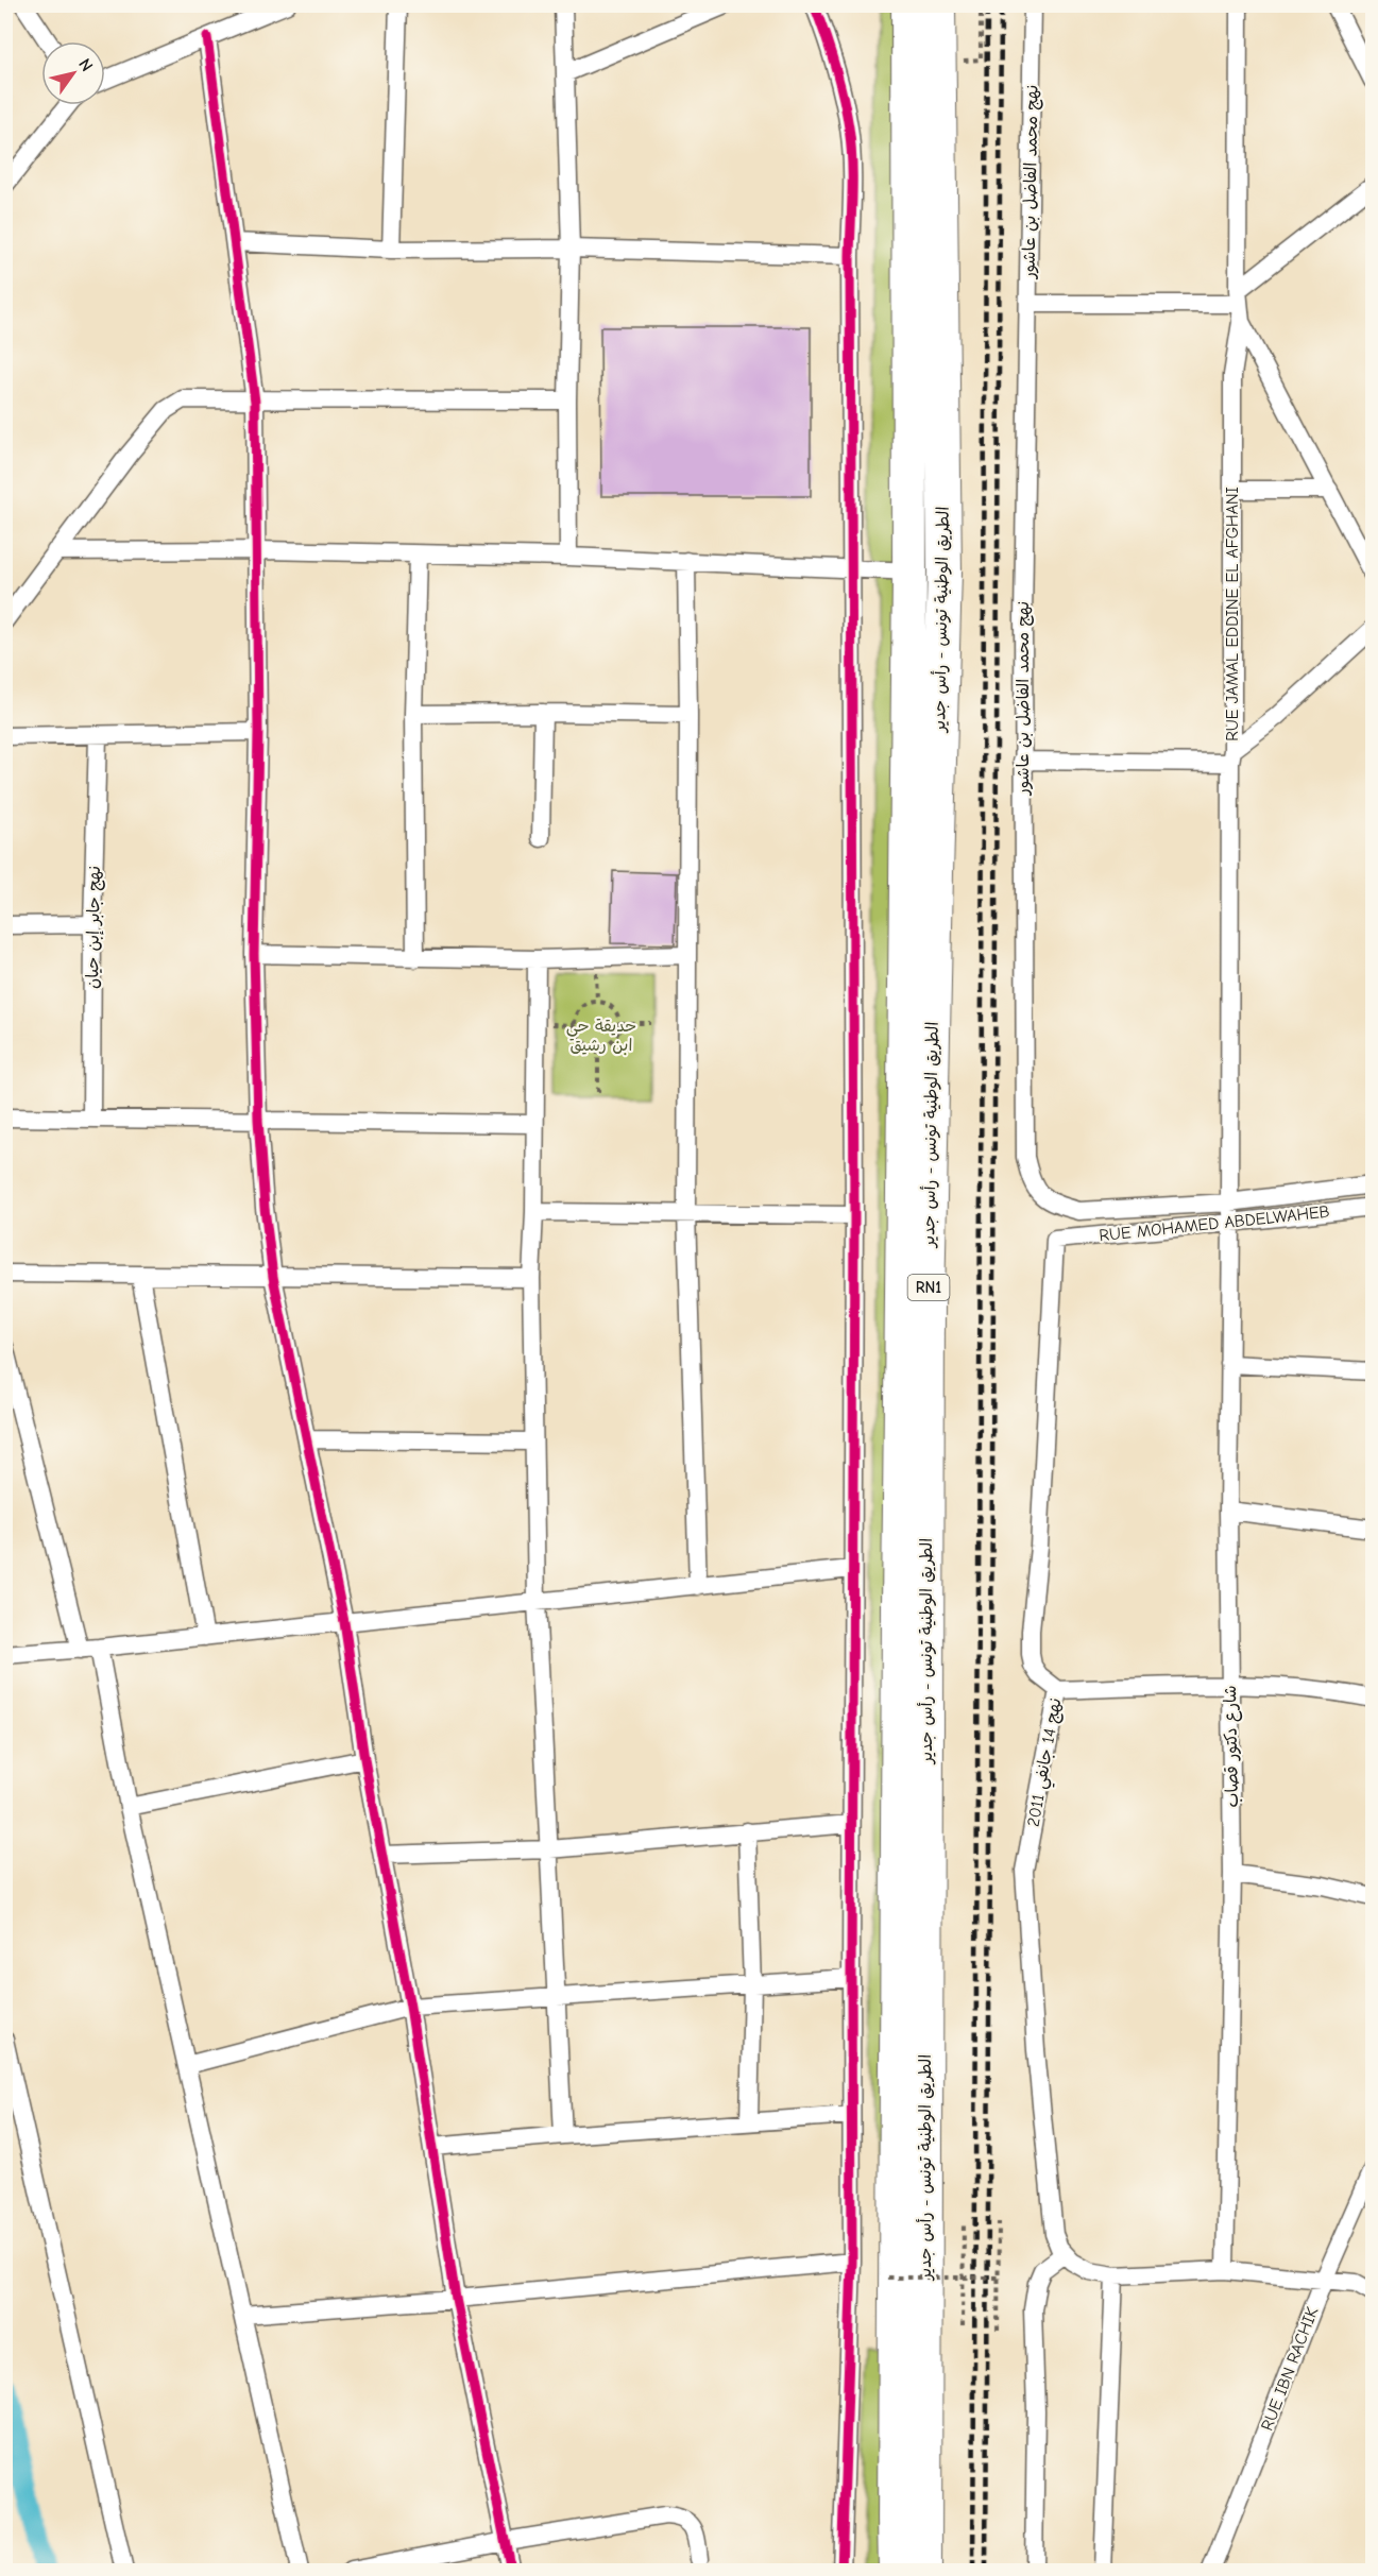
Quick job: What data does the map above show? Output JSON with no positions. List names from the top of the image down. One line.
{"streets":{"highway":["الطريق الوطنية تونس - رأس جدير","RN1"],"street":["نهج محمد الفاضل بن عاشور","RUE JAMAL EDDINE EL AFGHANI","نهج جابر إبن حيان","RUE MOHAMED ABDELWAHEB","شارع دكتور قصاب","نهج 14 جانفي 2011","RUE IBN RACHIK"]},"crossings":[["نهج محمد الفاضل بن عاشور","RUE JAMAL EDDINE EL AFGHANI"],["RUE JAMAL EDDINE EL AFGHANI","RUE MOHAMED ABDELWAHEB"],["RUE JAMAL EDDINE EL AFGHANI","شارع دكتور قصاب"],["RUE MOHAMED ABDELWAHEB","شارع دكتور قصاب"],["RUE MOHAMED ABDELWAHEB","نهج 14 جانفي 2011"]],"parks":["حديقة حي ابن رشيق"],"north":"top right"}
